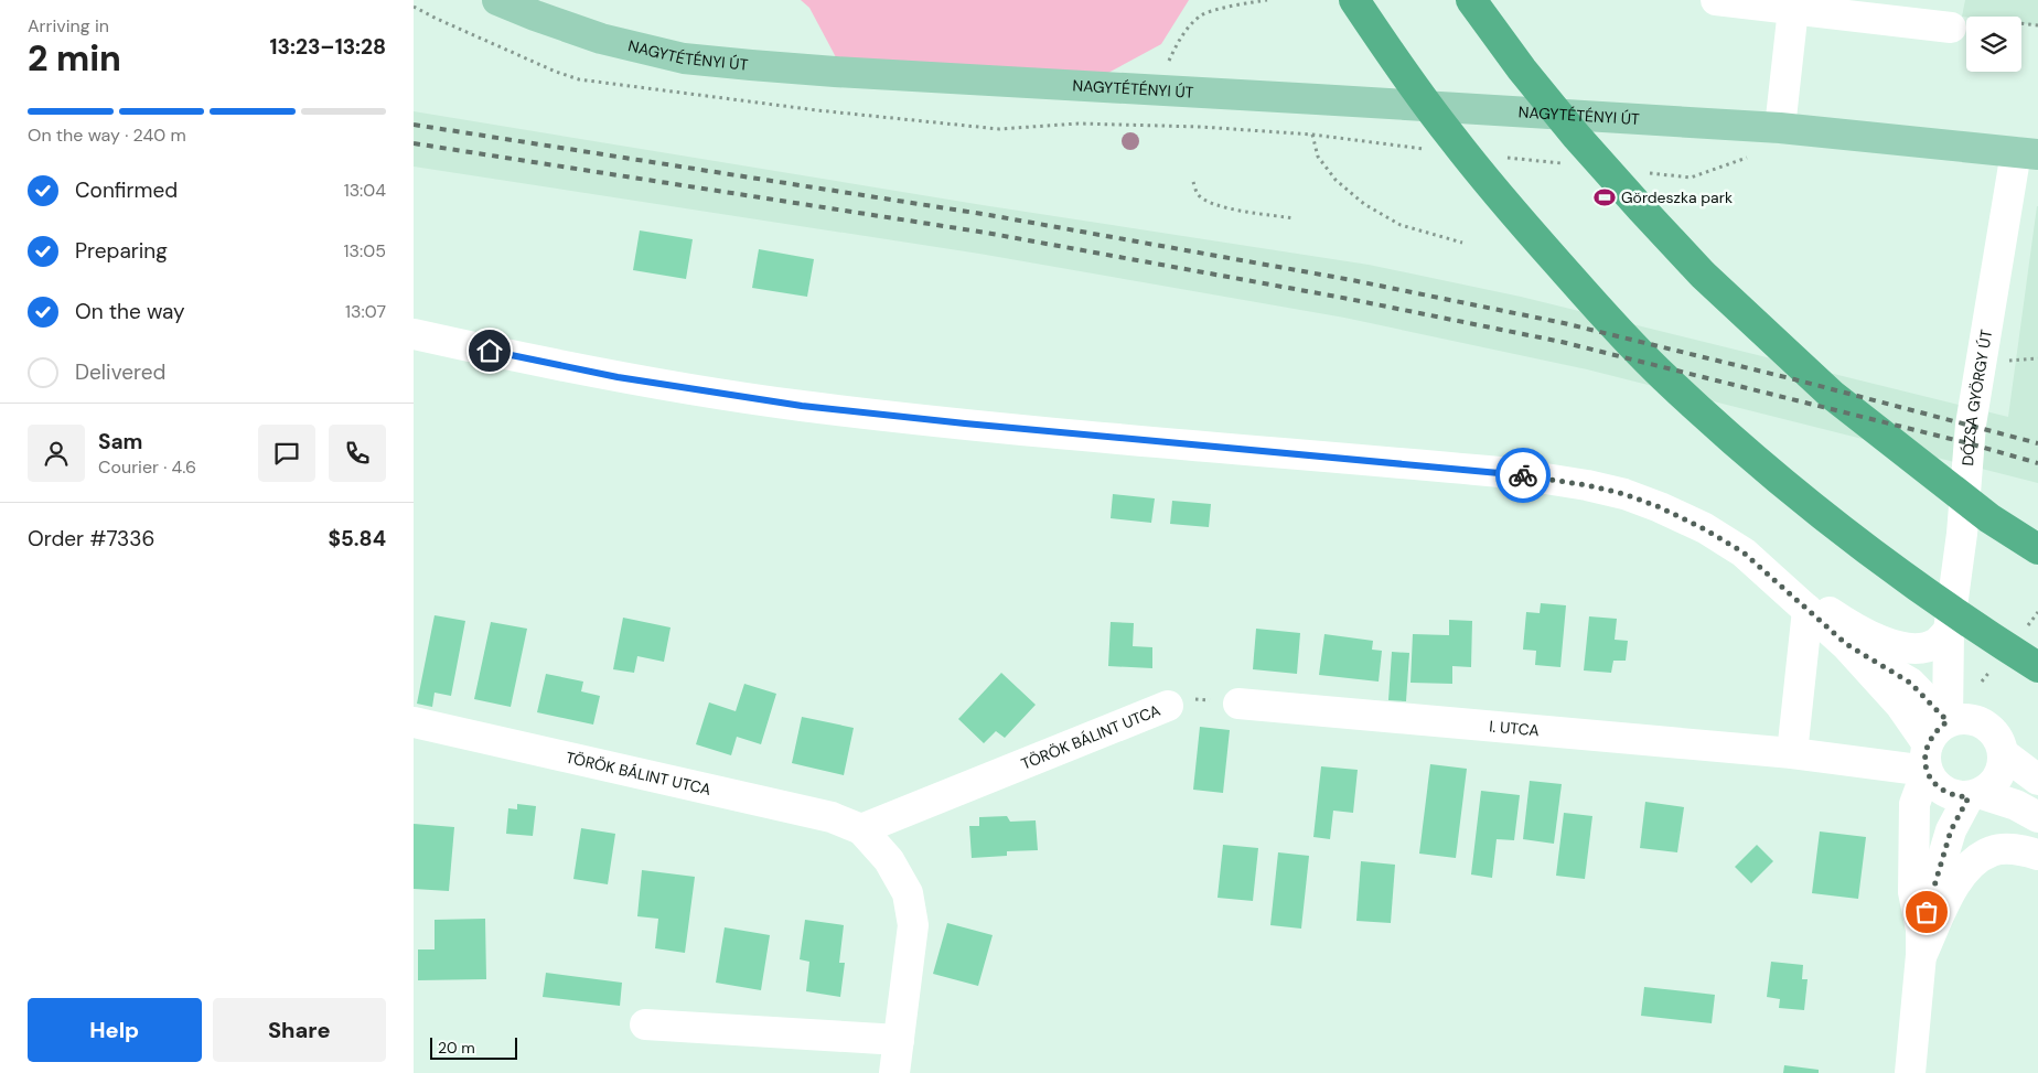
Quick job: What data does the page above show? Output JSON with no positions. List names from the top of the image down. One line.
{"streets":{"main road":["NAGYTÉTÉNYI ÚT"],"street":["DÓZSA GYÖRGY ÚT","I. UTCA","TÖRÖK BÁLINT UTCA"]},"crossings":[["NAGYTÉTÉNYI ÚT","DÓZSA GYÖRGY ÚT"],["DÓZSA GYÖRGY ÚT","I. UTCA"]],"places":{"sports":["Gördeszka park"]},"scale_bar":"20 m","page":{"heading":["2 min","Arriving in","13:23–13:28"],"panel":["Sam","Courier · 4.6","Order #7336","$5.84"],"bar":"On the way · 240 m","list":[["Confirmed","13:04"],["Preparing","13:05"],["On the way","13:07"],"Delivered"],"buttons":["Help","Share"],"scale":"20 m"}}
